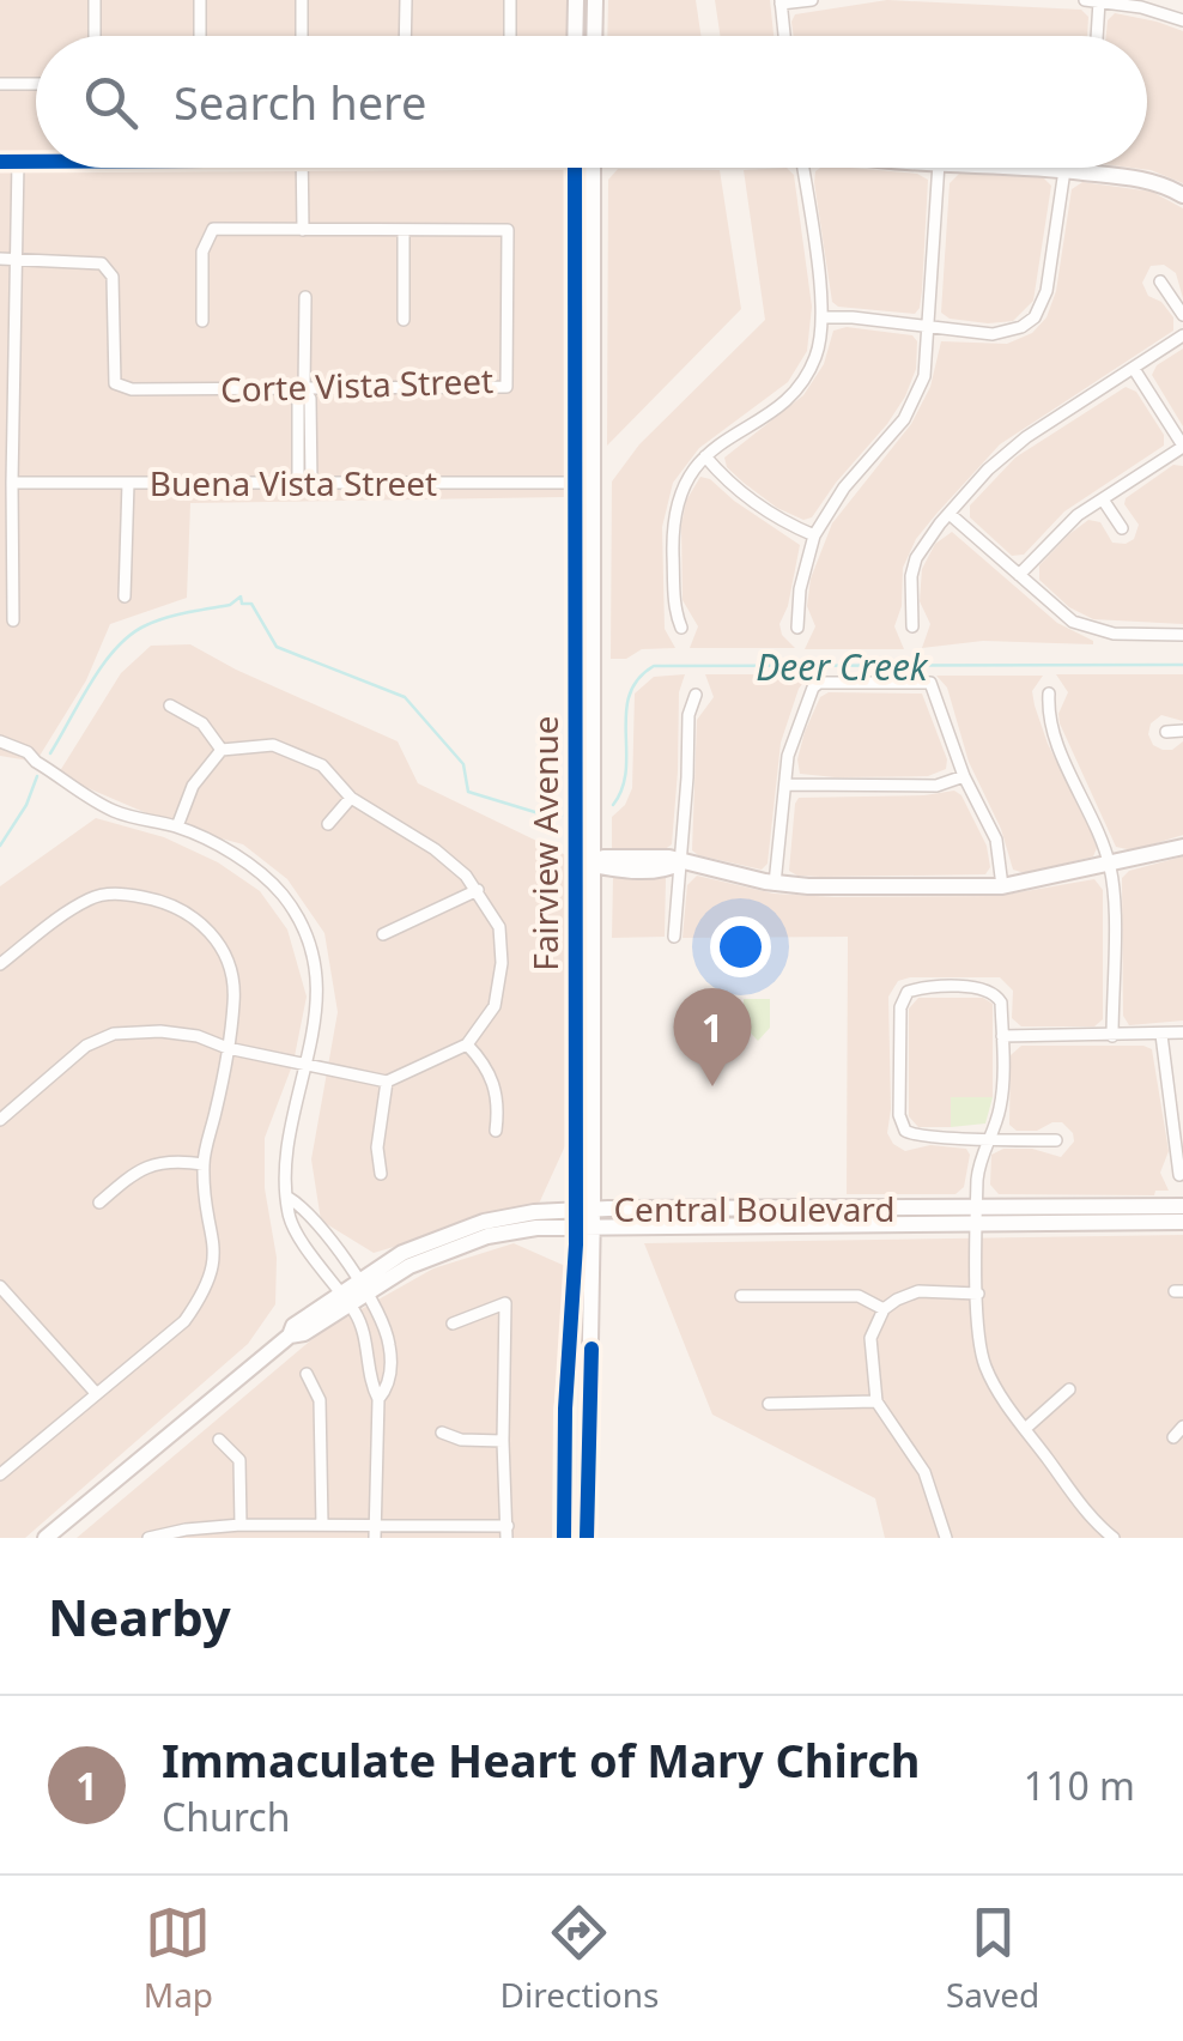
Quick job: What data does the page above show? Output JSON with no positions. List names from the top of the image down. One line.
{"streets":{"street":["Corte Vista Street","Buena Vista Street","Fairview Avenue","Central Boulevard"]},"crossings":[["Buena Vista Street","Fairview Avenue"],["Fairview Avenue","Central Boulevard"]],"water":["Deer Creek"],"page":{"search":"Search here","pins":"1","heading":"Nearby","list":[{"mark":"1","name":"Immaculate Heart of Mary Chirch","note":"Church","value":"110 m"}],"nav":["Map","Directions","Saved"]}}
